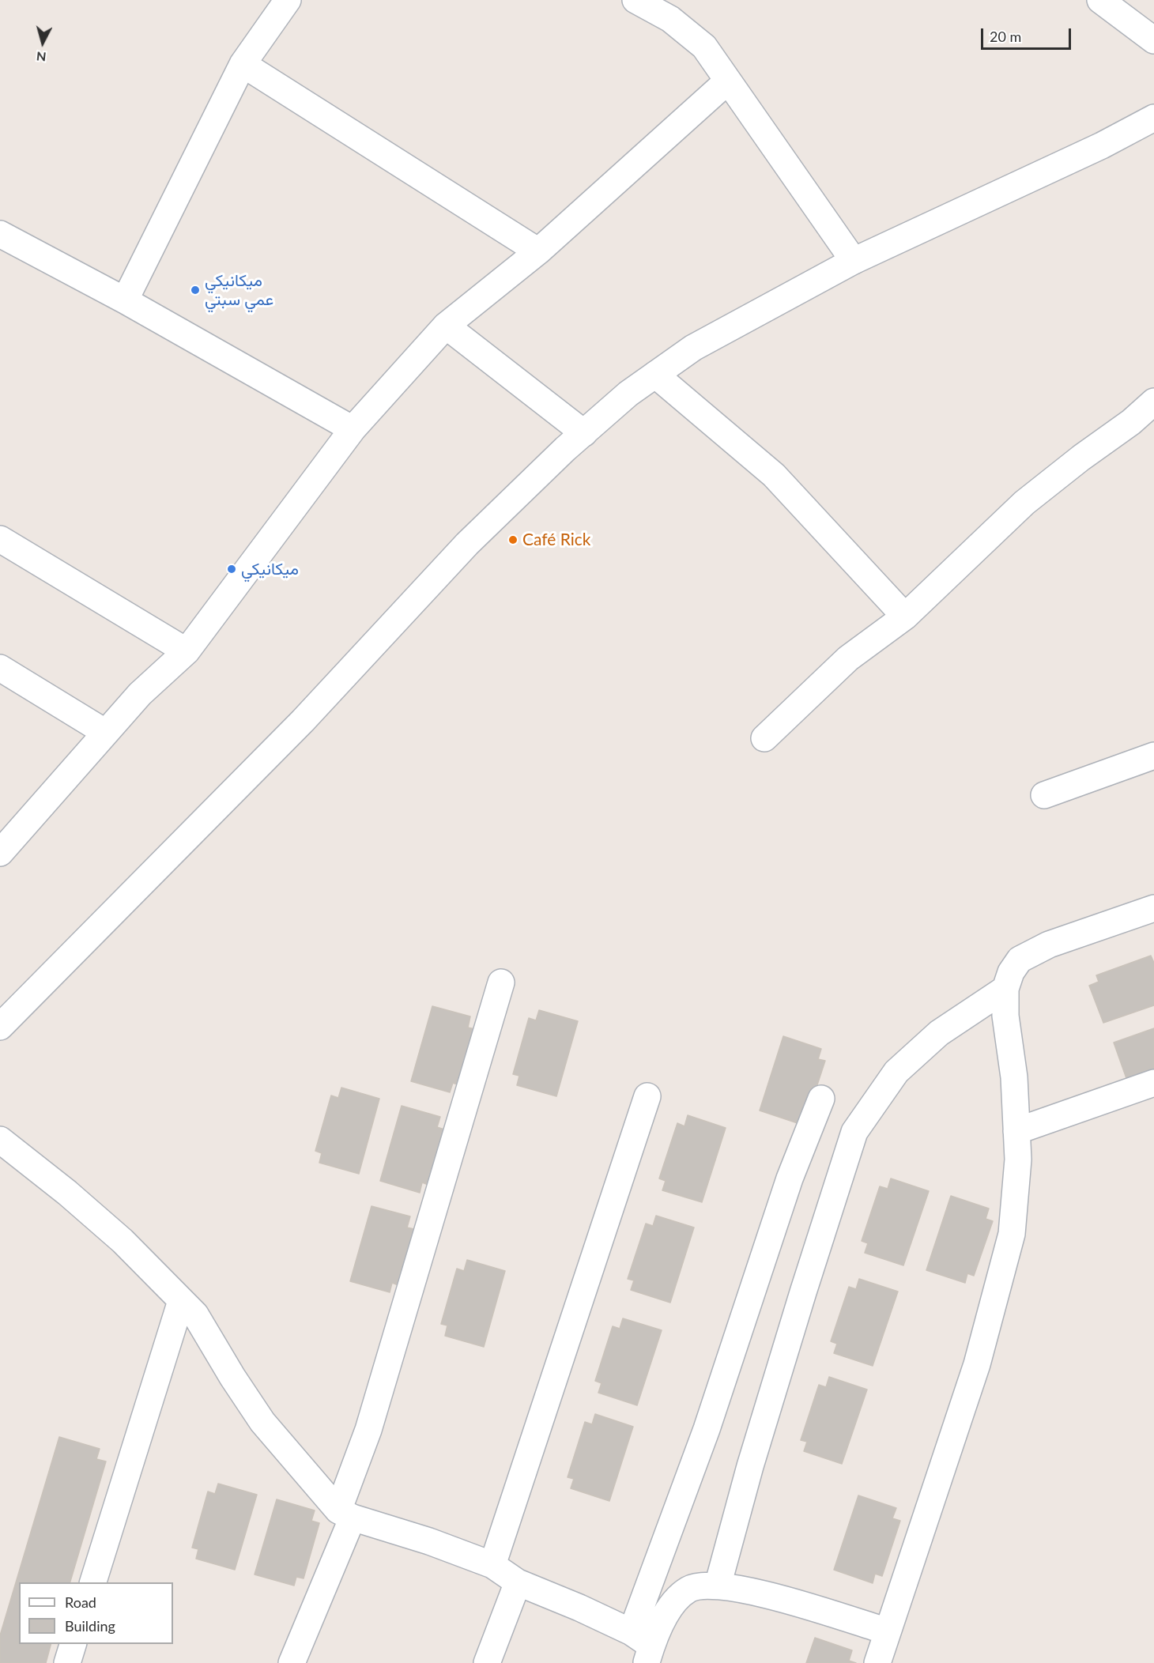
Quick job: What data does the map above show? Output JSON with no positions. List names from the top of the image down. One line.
{"places":["ميكانيكي عمي سبتي","Café Rick","ميكانيكي"],"legend":["Road","Building"],"scale_bar":"20 m","north":"bottom"}
